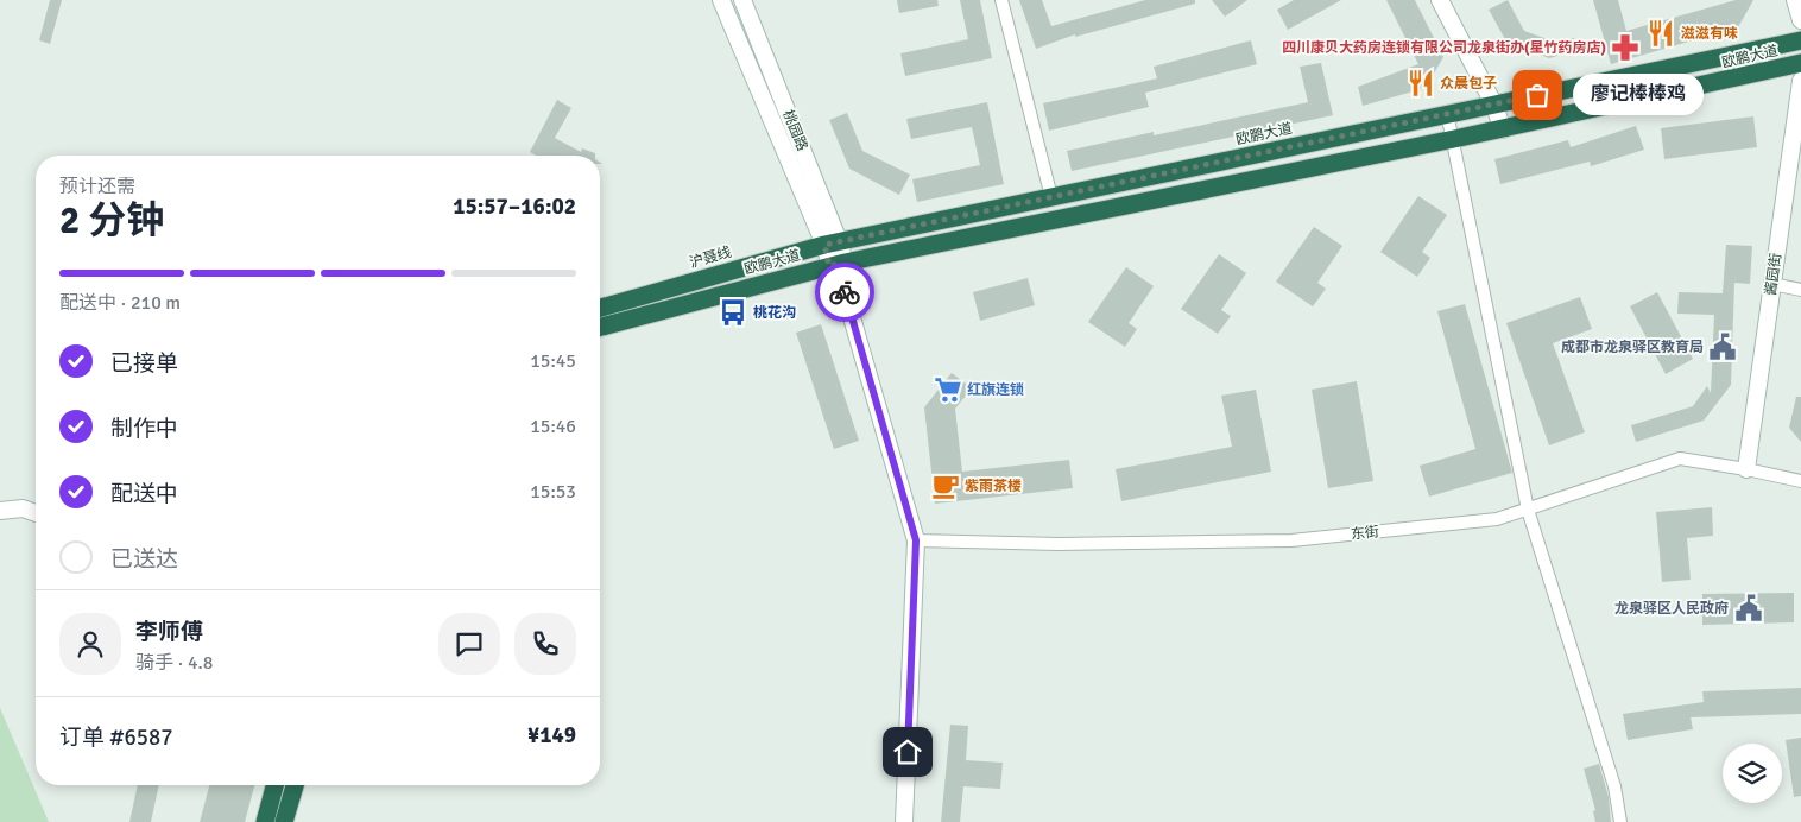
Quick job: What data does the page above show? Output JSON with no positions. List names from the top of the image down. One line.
{"streets":{"highway":["欧鹏大道","沪聂线"],"street":["桃园路","酱园街","东街"]},"crossings":[["欧鹏大道","桃园路"],["欧鹏大道","沪聂线"],["桃园路","沪聂线"],["桃园路","东街"],["酱园街","东街"]],"places":{"restaurant":["滋滋有味","众晨包子"],"pharmacy":["四川康贝大药房连锁有限公司龙泉街办(星竹药房店)"],"other":["廖记棒棒鸡"],"bus stop":["桃花沟"],"public building":["成都市龙泉驿区教育局","龙泉驿区人民政府"],"supermarket":["红旗连锁"],"cafe":["紫雨茶楼"]},"page":{"bubble":"廖记棒棒鸡","heading":["2 分钟","预计还需","15:57–16:02"],"panel":["李师傅","骑手 · 4.8","订单 #6587","¥149"],"bar":"配送中 · 210 m","list":[["已接单","15:45"],["制作中","15:46"],["配送中","15:53"],"已送达"]}}
